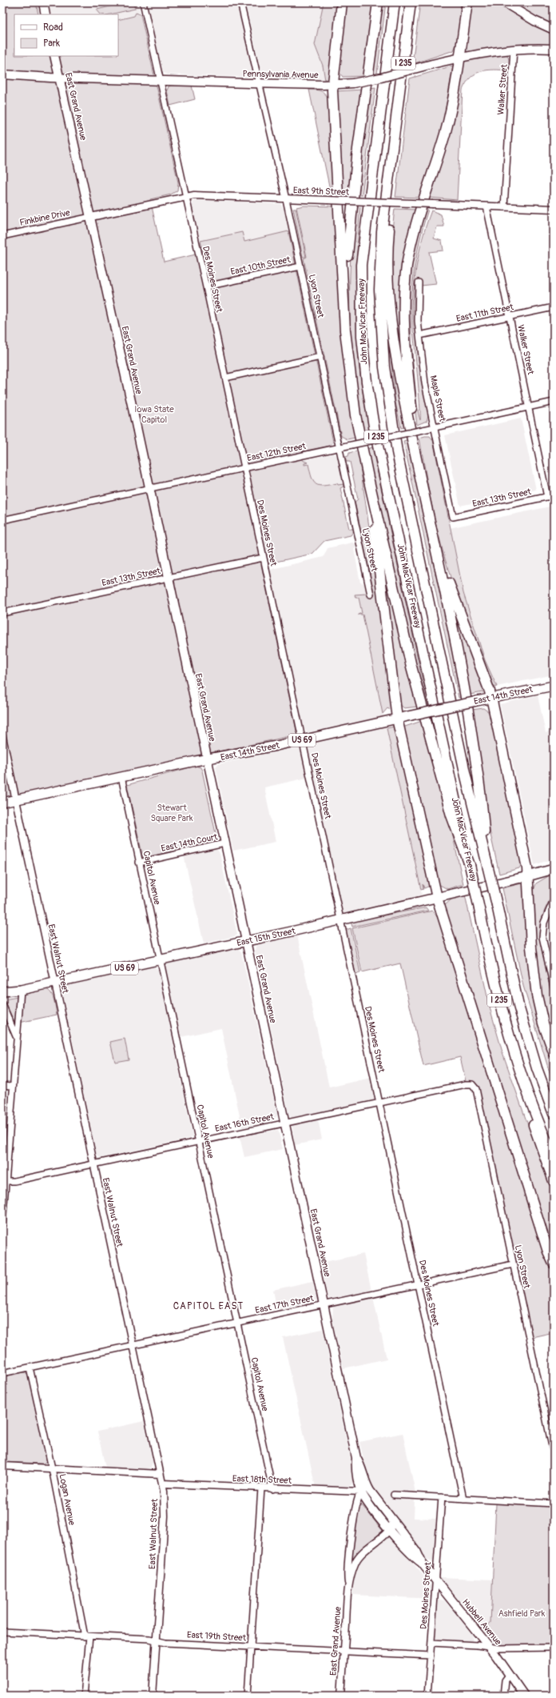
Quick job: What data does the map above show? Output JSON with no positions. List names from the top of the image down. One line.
{"streets":{"highway":["I 235","John MacVicar Freeway"],"main road":["Pennsylvania Avenue","East Grand Avenue","East 14th Street","US 69","East 15th Street","Hubbell Avenue"],"street":["Walker Street","East 9th Street","Finkbine Drive","East 10th Street","Des Moines Street","Lyon Street","East 11th Street","Maple Street","East 12th Street","East 13th Street","East 14th Court","Capitol Avenue","East Walnut Street","East 16th Street","East 17th Street","East 18th Street","Logan Avenue","East 19th Street"]},"crossings":[["Pennsylvania Avenue","Walker Street"],["Pennsylvania Avenue","East Grand Avenue"],["Pennsylvania Avenue","Des Moines Street"],["Pennsylvania Avenue","Lyon Street"],["Walker Street","East 9th Street"],["Walker Street","East 11th Street"],["Walker Street","East 12th Street"],["Walker Street","East 13th Street"],["East Grand Avenue","East 9th Street"],["East Grand Avenue","Finkbine Drive"],["East Grand Avenue","East 12th Street"],["East Grand Avenue","East 13th Street"],["East Grand Avenue","East 14th Street"],["East Grand Avenue","East 14th Court"],["East Grand Avenue","East 15th Street"],["East Grand Avenue","East 16th Street"],["East Grand Avenue","East 17th Street"],["East Grand Avenue","East 18th Street"],["East Grand Avenue","Hubbell Avenue"],["East Grand Avenue","East 19th Street"],["East 9th Street","Finkbine Drive"],["East 9th Street","Des Moines Street"],["East 9th Street","Lyon Street"],["East 10th Street","Des Moines Street"],["East 10th Street","Lyon Street"],["Des Moines Street","East 12th Street"],["Des Moines Street","East 13th Street"],["Des Moines Street","East 14th Street"],["Des Moines Street","East 15th Street"],["Des Moines Street","East 16th Street"],["Des Moines Street","East 17th Street"],["Des Moines Street","Hubbell Avenue"],["Des Moines Street","East 19th Street"],["Lyon Street","East 12th Street"],["Lyon Street","East 16th Street"],["Lyon Street","East 17th Street"],["East 11th Street","Maple Street"],["Maple Street","East 12th Street"],["Maple Street","East 13th Street"],["East 14th Street","Capitol Avenue"],["East 14th Street","East Walnut Street"],["US 69","East 15th Street"],["East 14th Court","Capitol Avenue"],["Capitol Avenue","East 15th Street"],["Capitol Avenue","East 16th Street"],["Capitol Avenue","East 17th Street"],["Capitol Avenue","East 18th Street"],["East 15th Street","East Walnut Street"],["East Walnut Street","East 16th Street"],["East Walnut Street","East 17th Street"],["East Walnut Street","East 18th Street"],["East Walnut Street","East 19th Street"],["East 17th Street","Logan Avenue"],["East 18th Street","Hubbell Avenue"],["Logan Avenue","East 19th Street"]],"districts":["CAPITOL EAST"],"parks":["Iowa State Capitol","Stewart Square Park","Ashfield Park"],"legend":["Road","Park"]}
